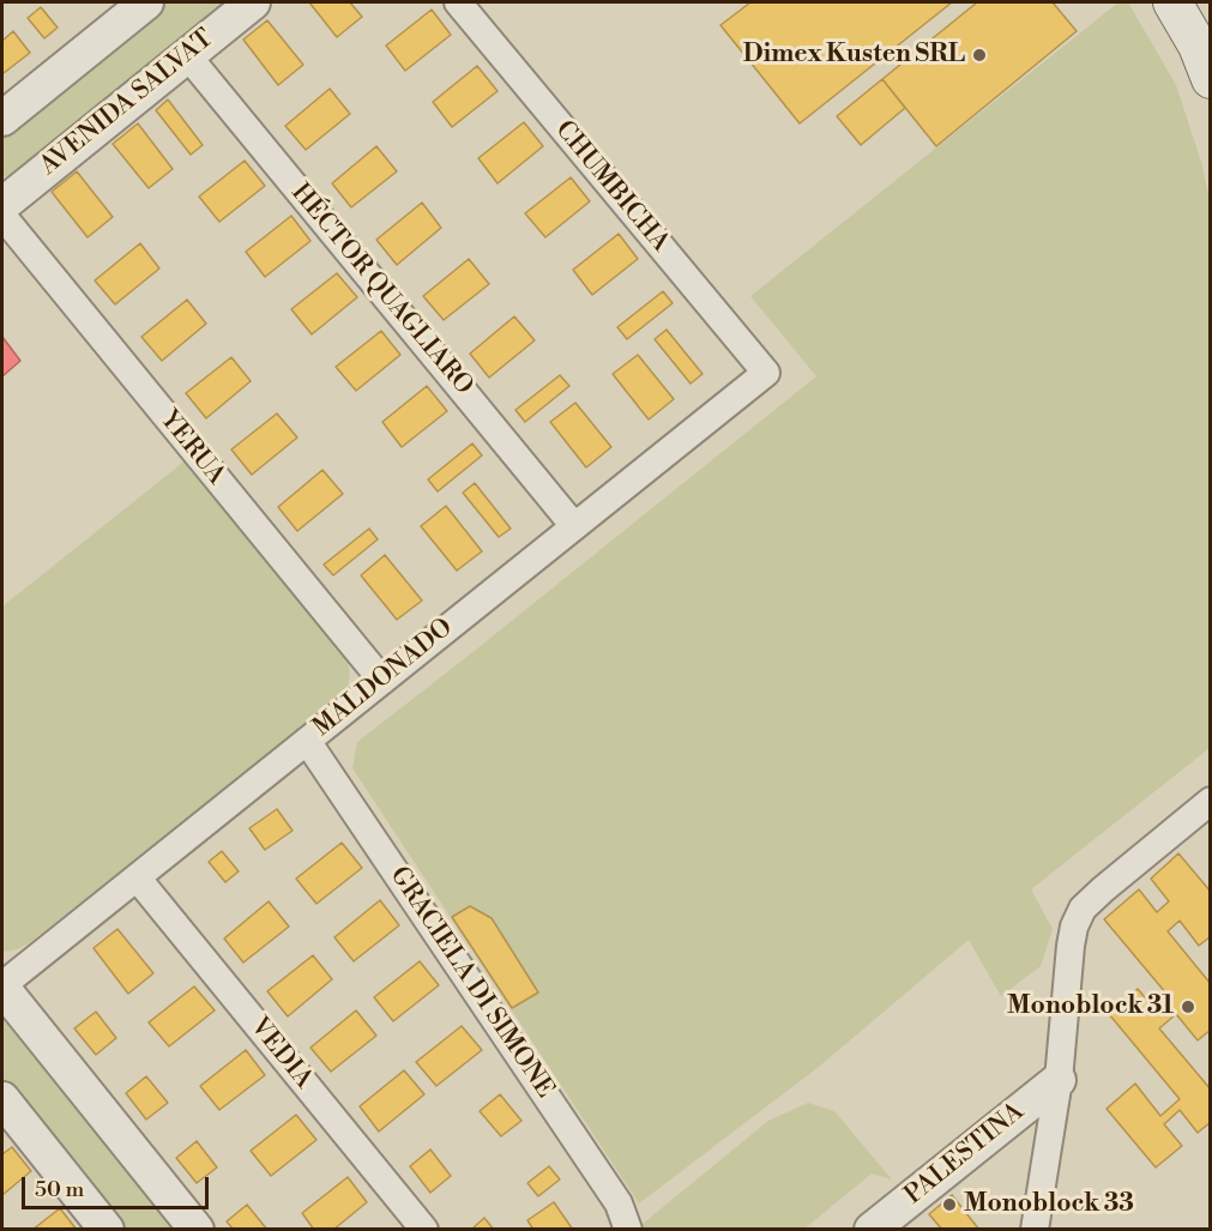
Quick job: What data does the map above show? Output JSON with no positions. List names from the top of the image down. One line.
{"streets":{"street":["AVENIDA SALVAT","CHUMBICHA","HÉCTOR QUAGLIARO","YERUA","MALDONADO","GRACIELA DI SIMONE","VEDIA","PALESTINA"]},"crossings":[["AVENIDA SALVAT","HÉCTOR QUAGLIARO"],["CHUMBICHA","MALDONADO"],["HÉCTOR QUAGLIARO","MALDONADO"],["YERUA","MALDONADO"],["MALDONADO","GRACIELA DI SIMONE"],["MALDONADO","VEDIA"]],"places":["Dimex Kusten SRL","Monoblock 31","Monoblock 33"],"scale_bar":"50 m"}
